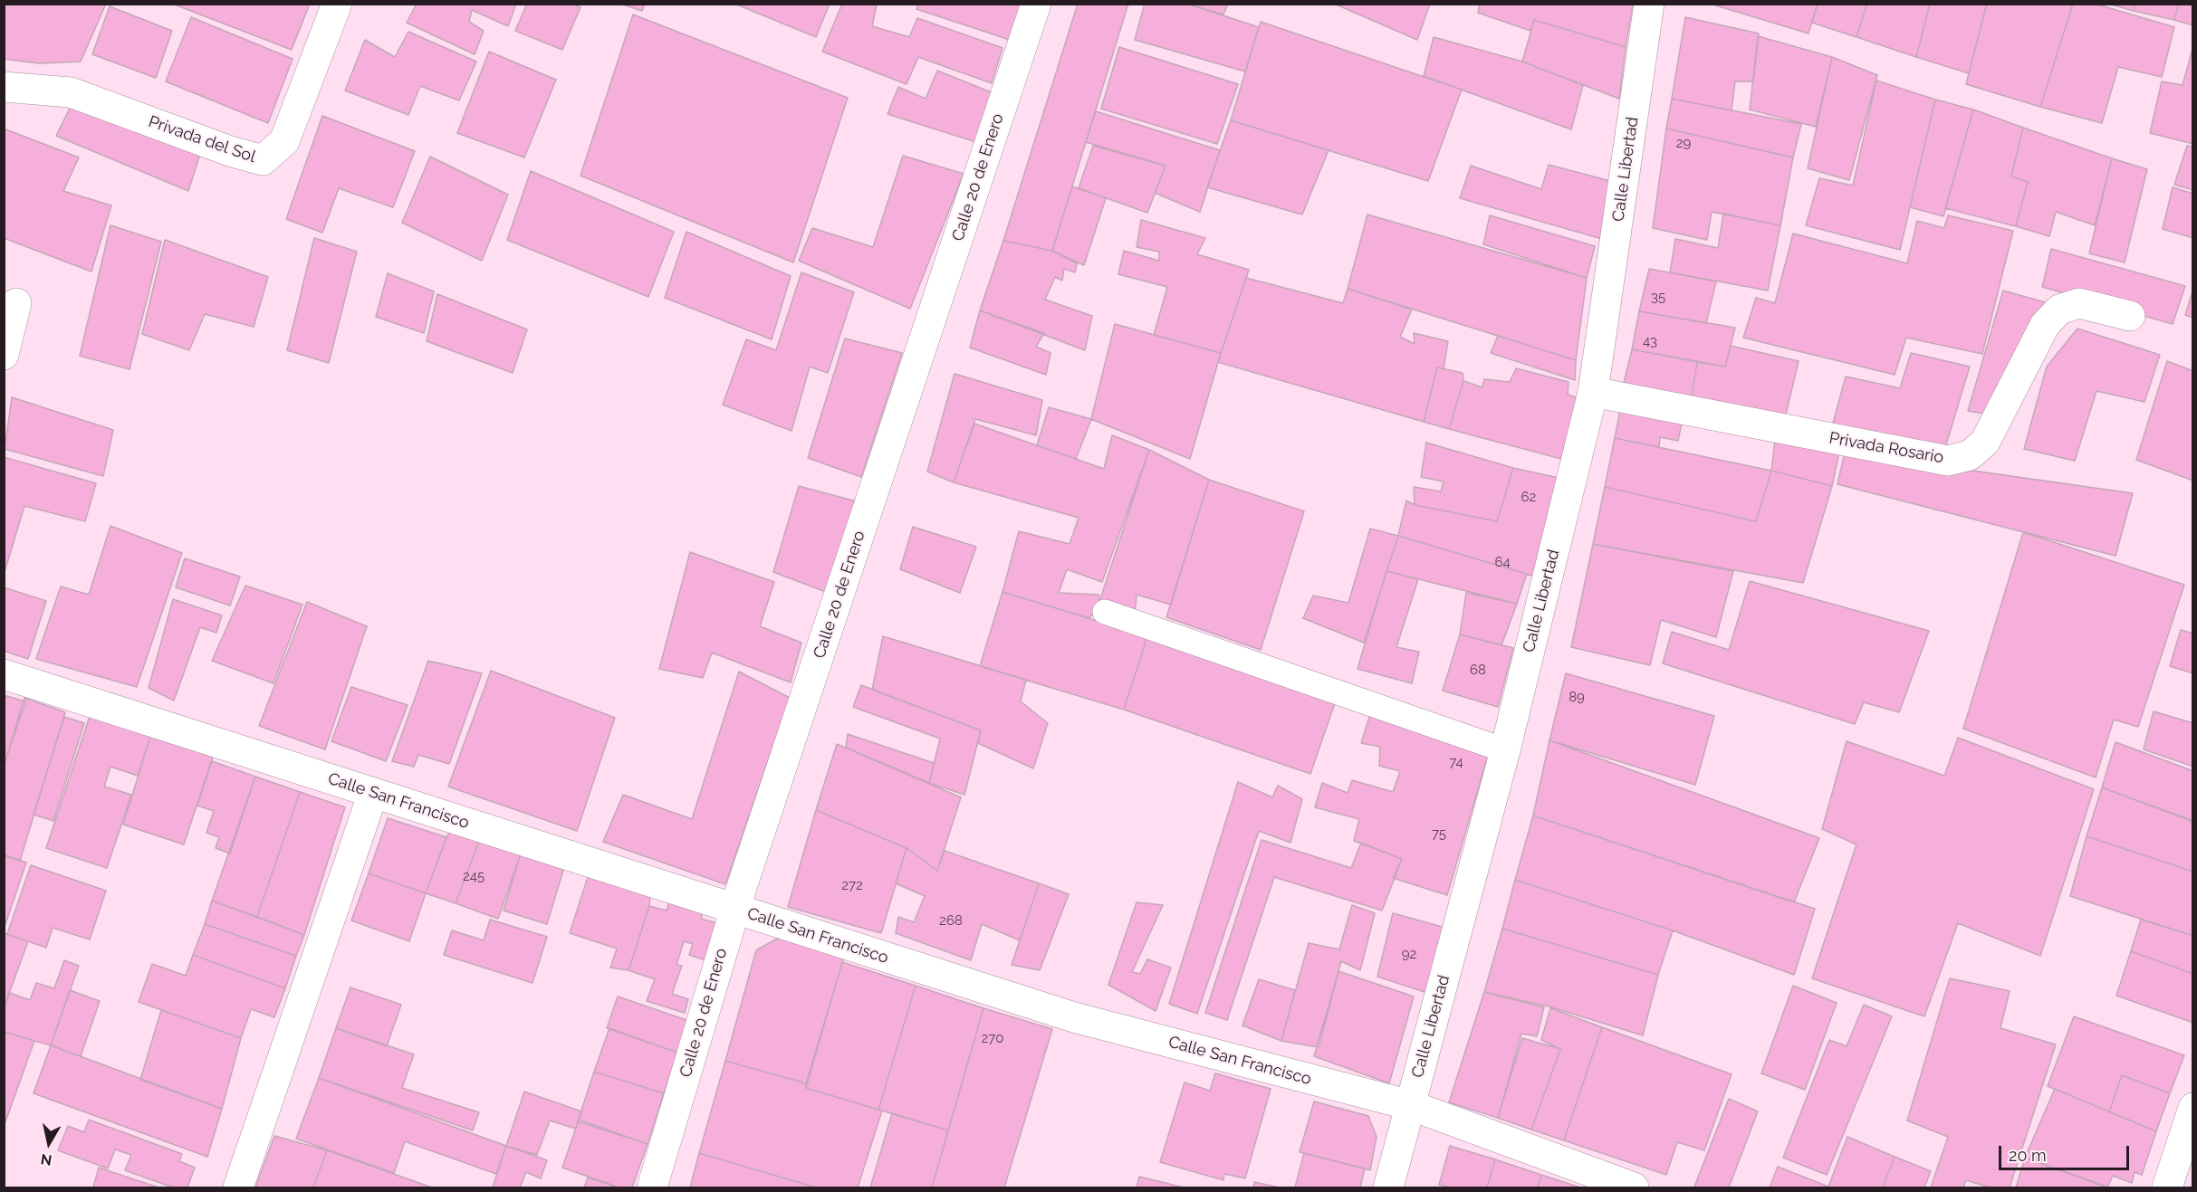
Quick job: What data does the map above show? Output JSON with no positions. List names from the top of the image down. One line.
{"streets":{"street":["Privada del Sol","Calle Libertad","Calle 20 de Enero","Privada Rosario","Calle San Francisco"]},"crossings":[["Calle Libertad","Privada Rosario"],["Calle Libertad","Calle San Francisco"],["Calle 20 de Enero","Calle San Francisco"]],"house_numbers":["29","35","43","62","64","68","89","74","75","245","272","268","92","270"],"scale_bar":"20 m","north":"bottom"}
